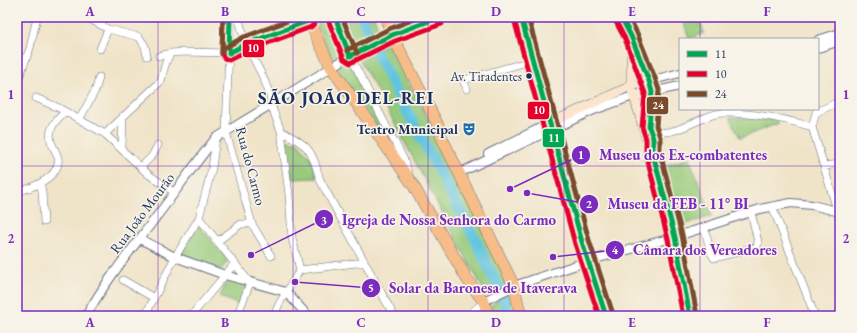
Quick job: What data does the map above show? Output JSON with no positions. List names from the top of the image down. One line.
{"streets":{"street":["Rua do Carmo","Rua João Mourão"]},"crossings":[["Rua do Carmo","Rua João Mourão"]],"districts":["SÃO JOÃO DEL-REI"],"places":{"other":["Av. Tiradentes","Museu dos Ex-combatentes","Museu da FEB - 11° BI","Igreja de Nossa Senhora do Carmo","Câmara dos Vereadores","Solar da Baronesa de Itaverava"],"theatre":["Teatro Municipal"]},"lines":["transit line 11","transit line 10","transit line 24"],"legend":["11","10","24"],"grid":{"columns":["A","B","C","D","E","F"],"rows":["1","2"]}}
